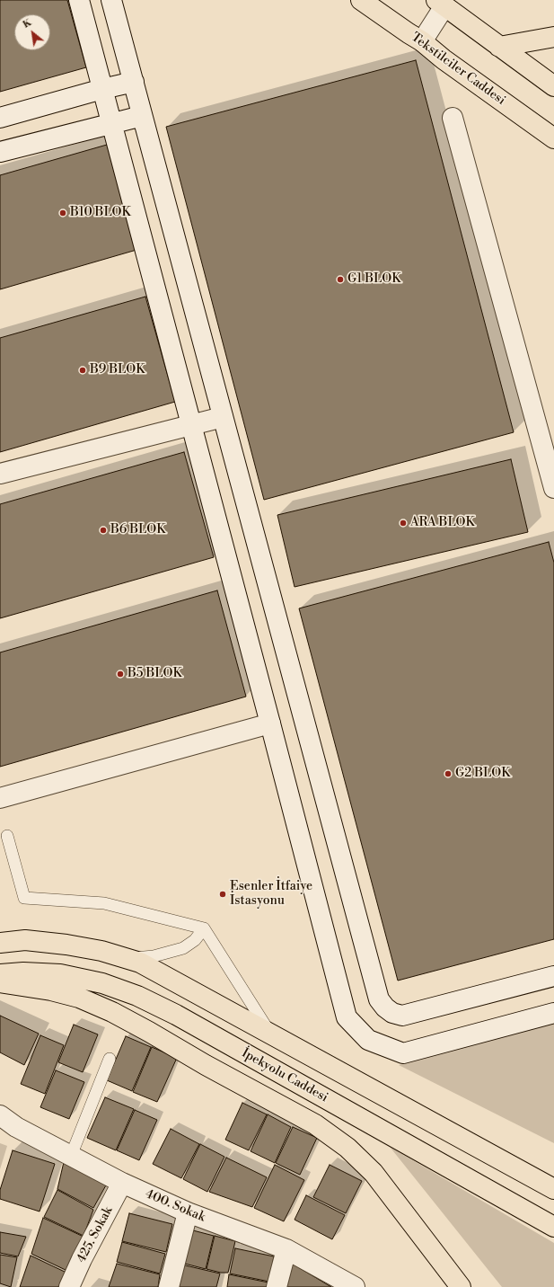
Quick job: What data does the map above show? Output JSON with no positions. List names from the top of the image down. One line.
{"streets":{"main road":["Tekstilciler Caddesi","İpekyolu Caddesi"],"street":["400. Sokak","425. Sokak"]},"crossings":[["400. Sokak","425. Sokak"]],"places":["B10 BLOK","G1 BLOK","B9 BLOK","ARA BLOK","B6 BLOK","B5 BLOK","G2 BLOK","Esenler İtfaiye İstasyonu"],"north":"top left"}
